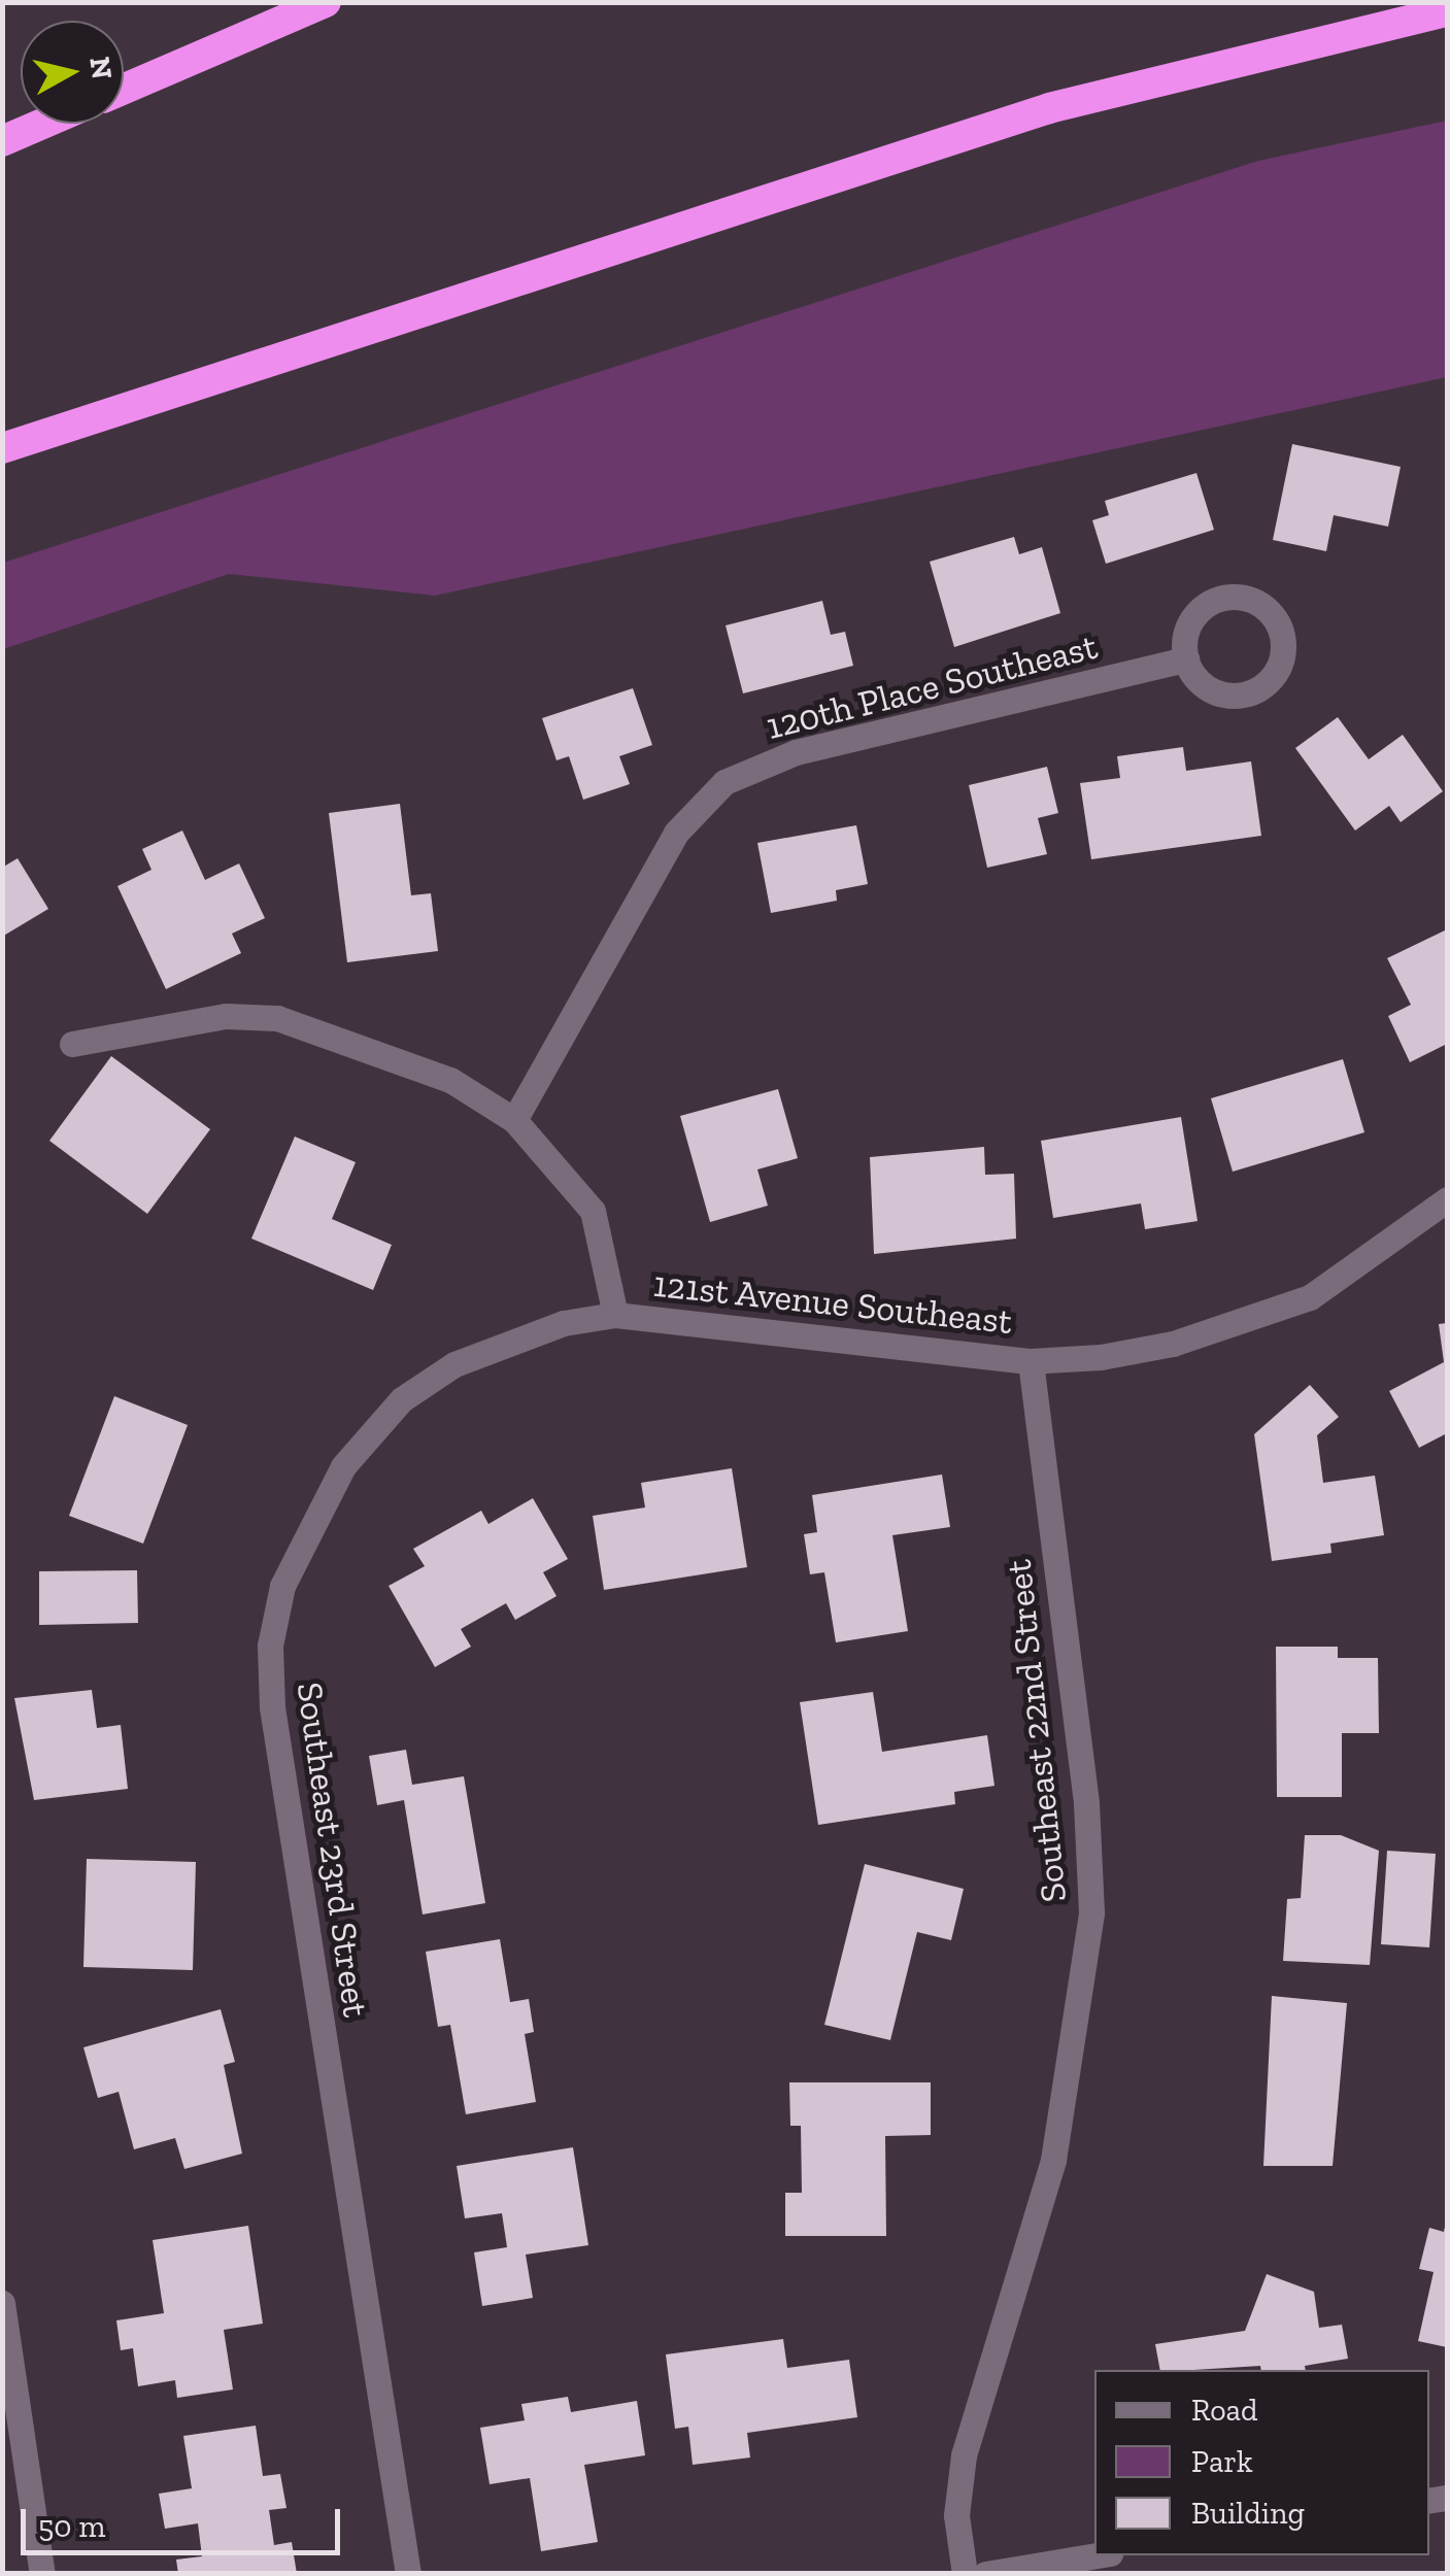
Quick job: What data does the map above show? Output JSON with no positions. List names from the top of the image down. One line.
{"streets":{"street":["120th Place Southeast","121st Avenue Southeast","Southeast 22nd Street","Southeast 23rd Street"]},"crossings":[["120th Place Southeast","121st Avenue Southeast"],["121st Avenue Southeast","Southeast 22nd Street"],["121st Avenue Southeast","Southeast 23rd Street"]],"legend":["Road","Park","Building"],"scale_bar":"50 m","north":"right"}
